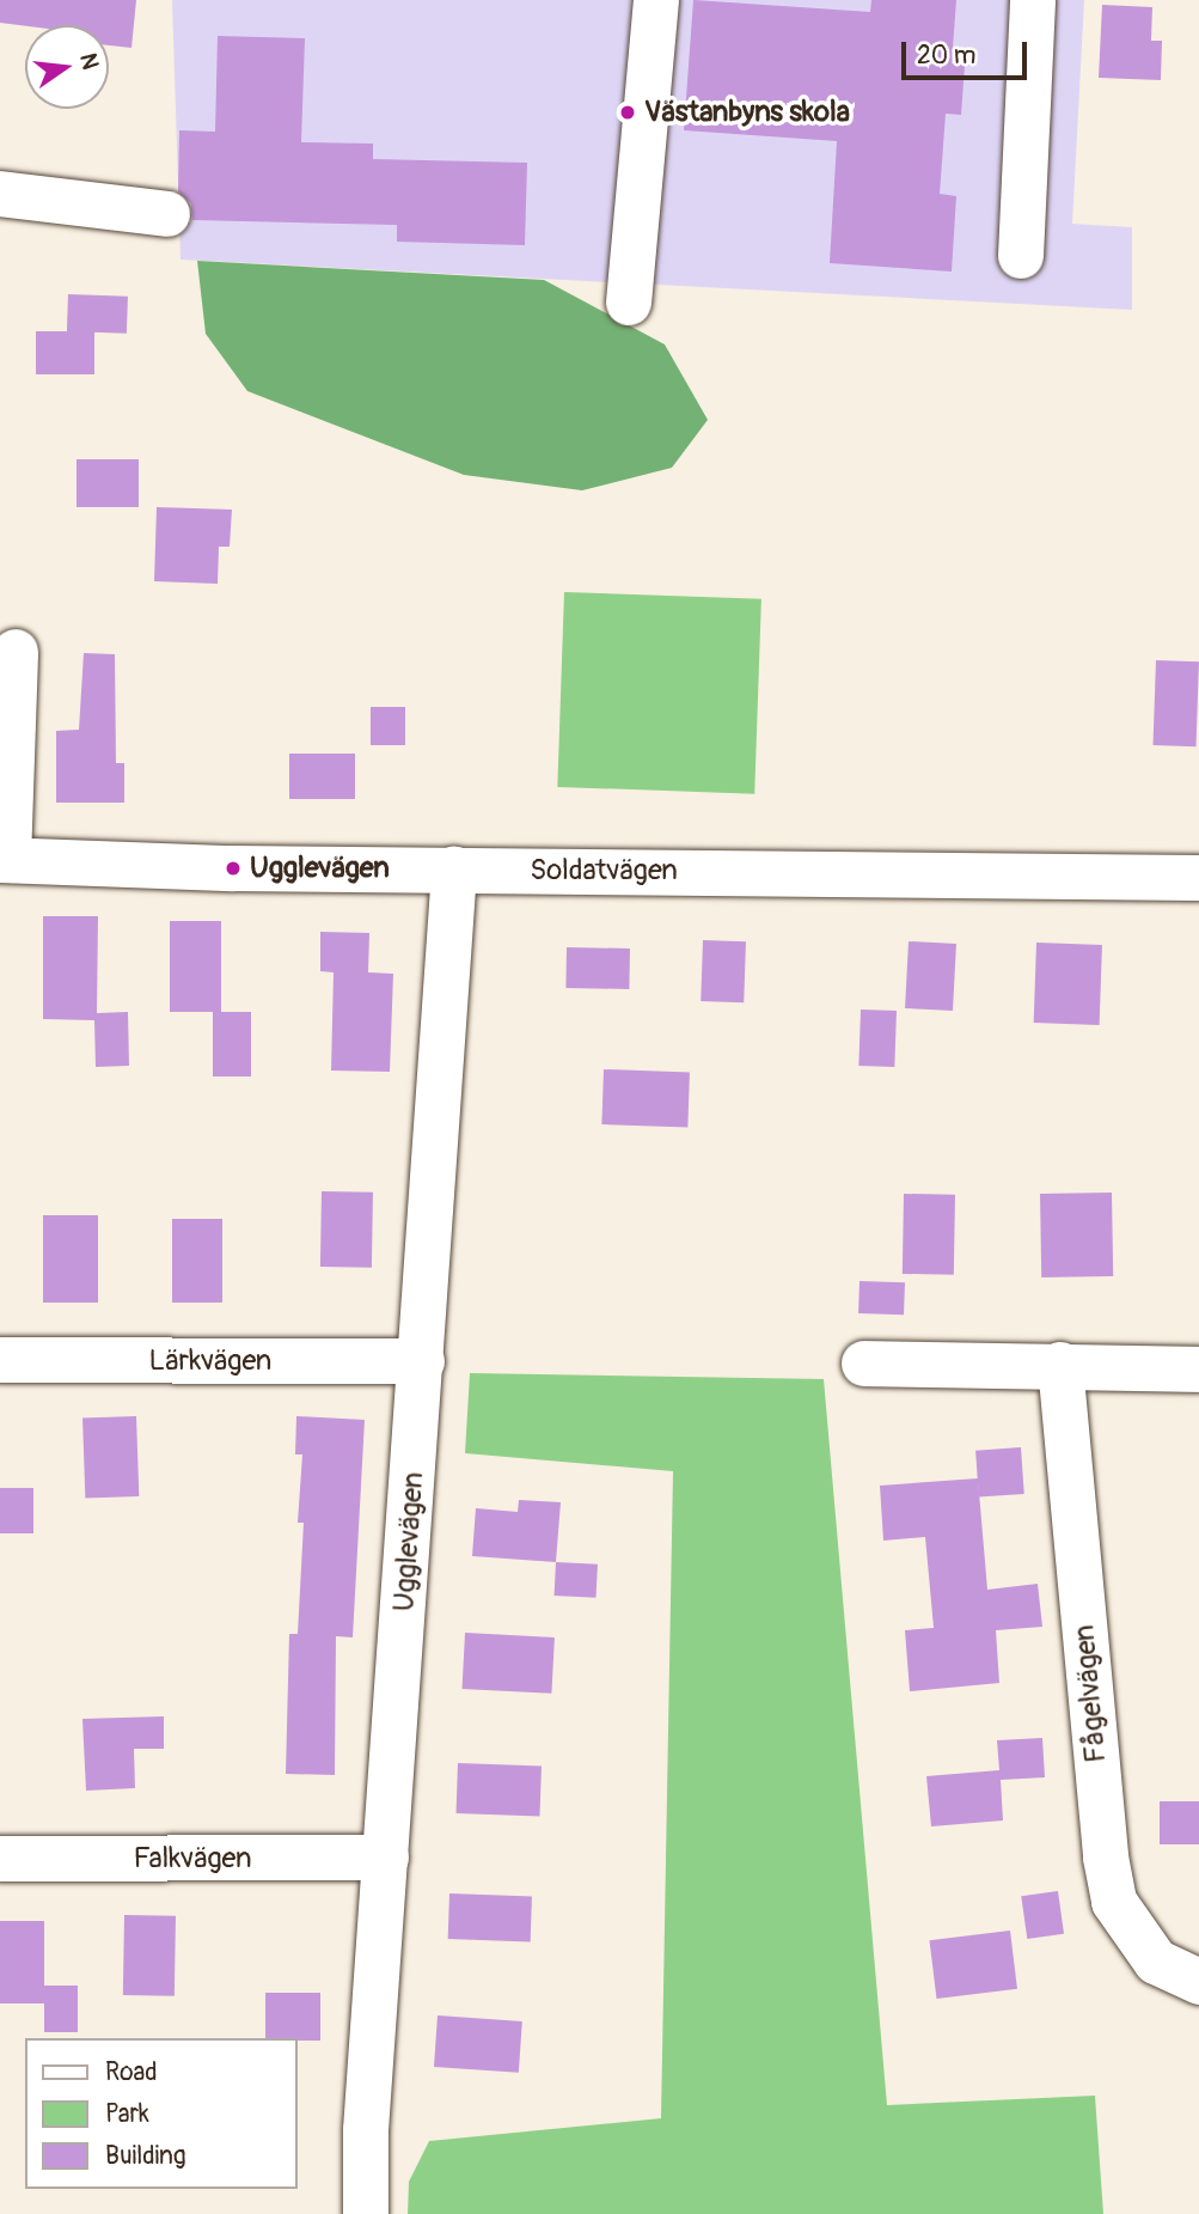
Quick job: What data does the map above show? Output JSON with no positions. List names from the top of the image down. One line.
{"streets":{"street":["Soldatvägen","Lärkvägen","Ugglevägen","Fågelvägen","Falkvägen"]},"crossings":[["Soldatvägen","Ugglevägen"],["Lärkvägen","Ugglevägen"],["Ugglevägen","Falkvägen"]],"places":["Västanbyns skola","Ugglevägen"],"legend":["Road","Park","Building"],"scale_bar":"20 m","north":"right"}
